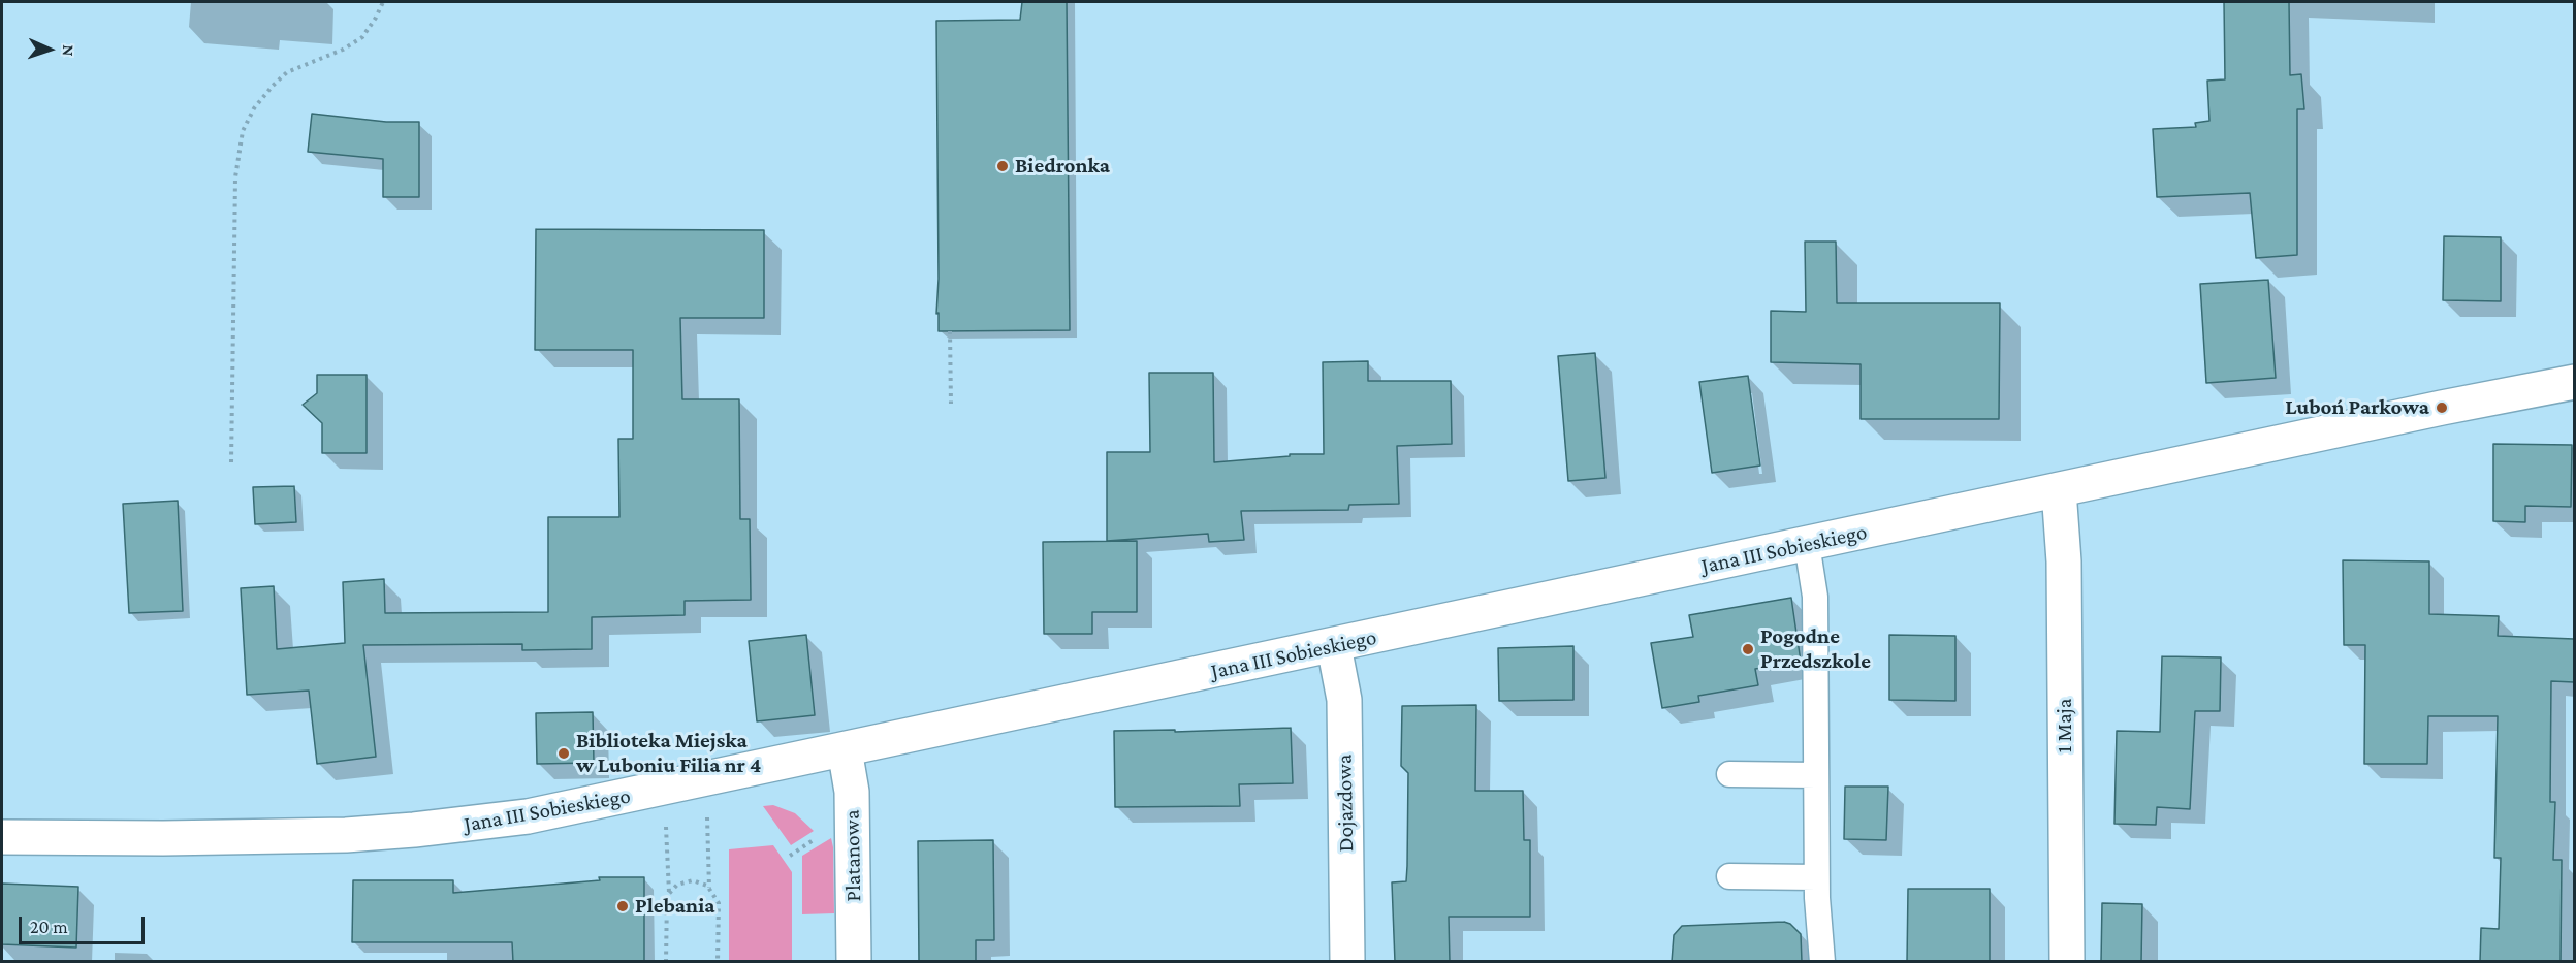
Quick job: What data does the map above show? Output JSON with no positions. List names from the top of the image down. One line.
{"streets":{"street":["Jana III Sobieskiego","1 Maja","Dojazdowa","Platanowa"]},"crossings":[["Jana III Sobieskiego","1 Maja"],["Jana III Sobieskiego","Dojazdowa"],["Jana III Sobieskiego","Platanowa"]],"places":["Biedronka","Luboń Parkowa","Pogodne Przedszkole","Biblioteka Miejska w Luboniu Filia nr 4","Plebania"],"scale_bar":"20 m","north":"right"}
